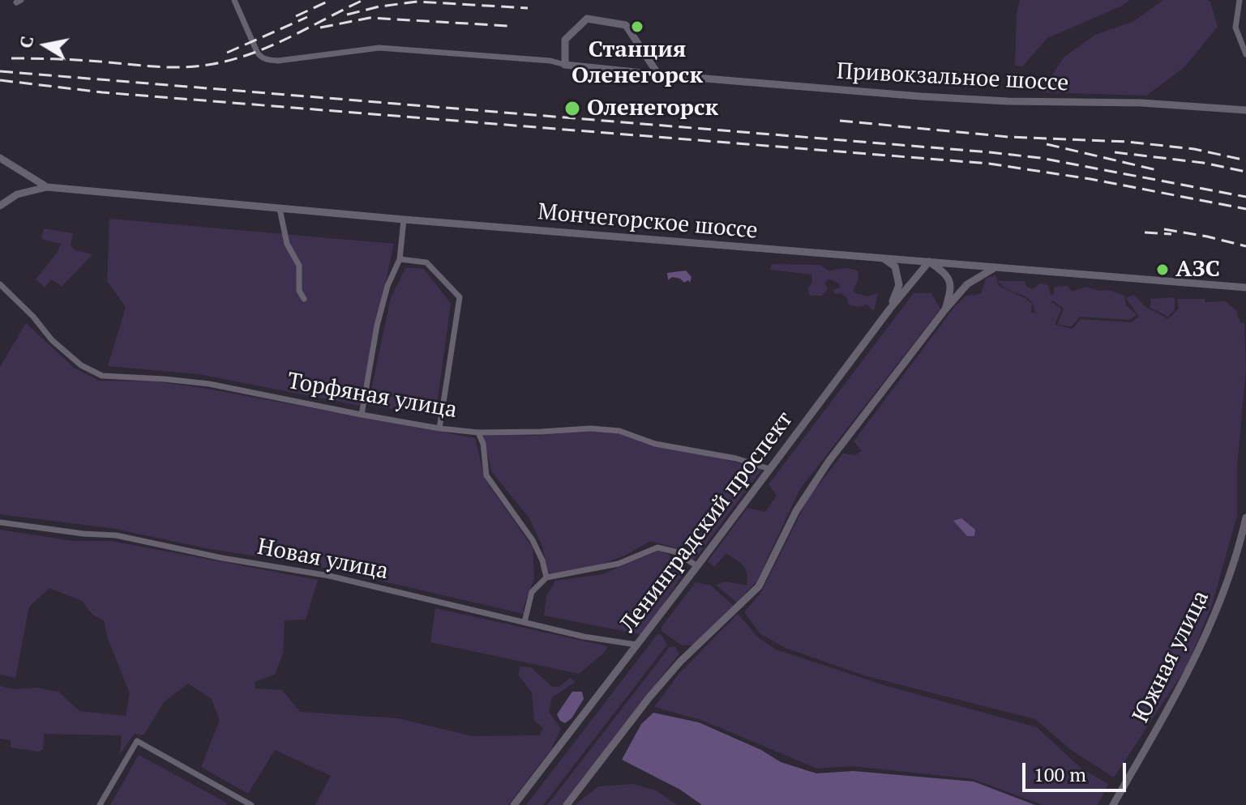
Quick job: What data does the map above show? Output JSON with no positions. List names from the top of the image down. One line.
{"streets":{"street":["Привокзальное шоссе","Мончегорское шоссе","Торфяная улица","Ленинградский проспект","Новая улица","Южная улица"]},"crossings":[["Мончегорское шоссе","Ленинградский проспект"],["Торфяная улица","Ленинградский проспект"],["Ленинградский проспект","Новая улица"]],"places":["Станция Оленегорск","Оленегорск","АЗС"],"scale_bar":"100 m","north":"left"}
